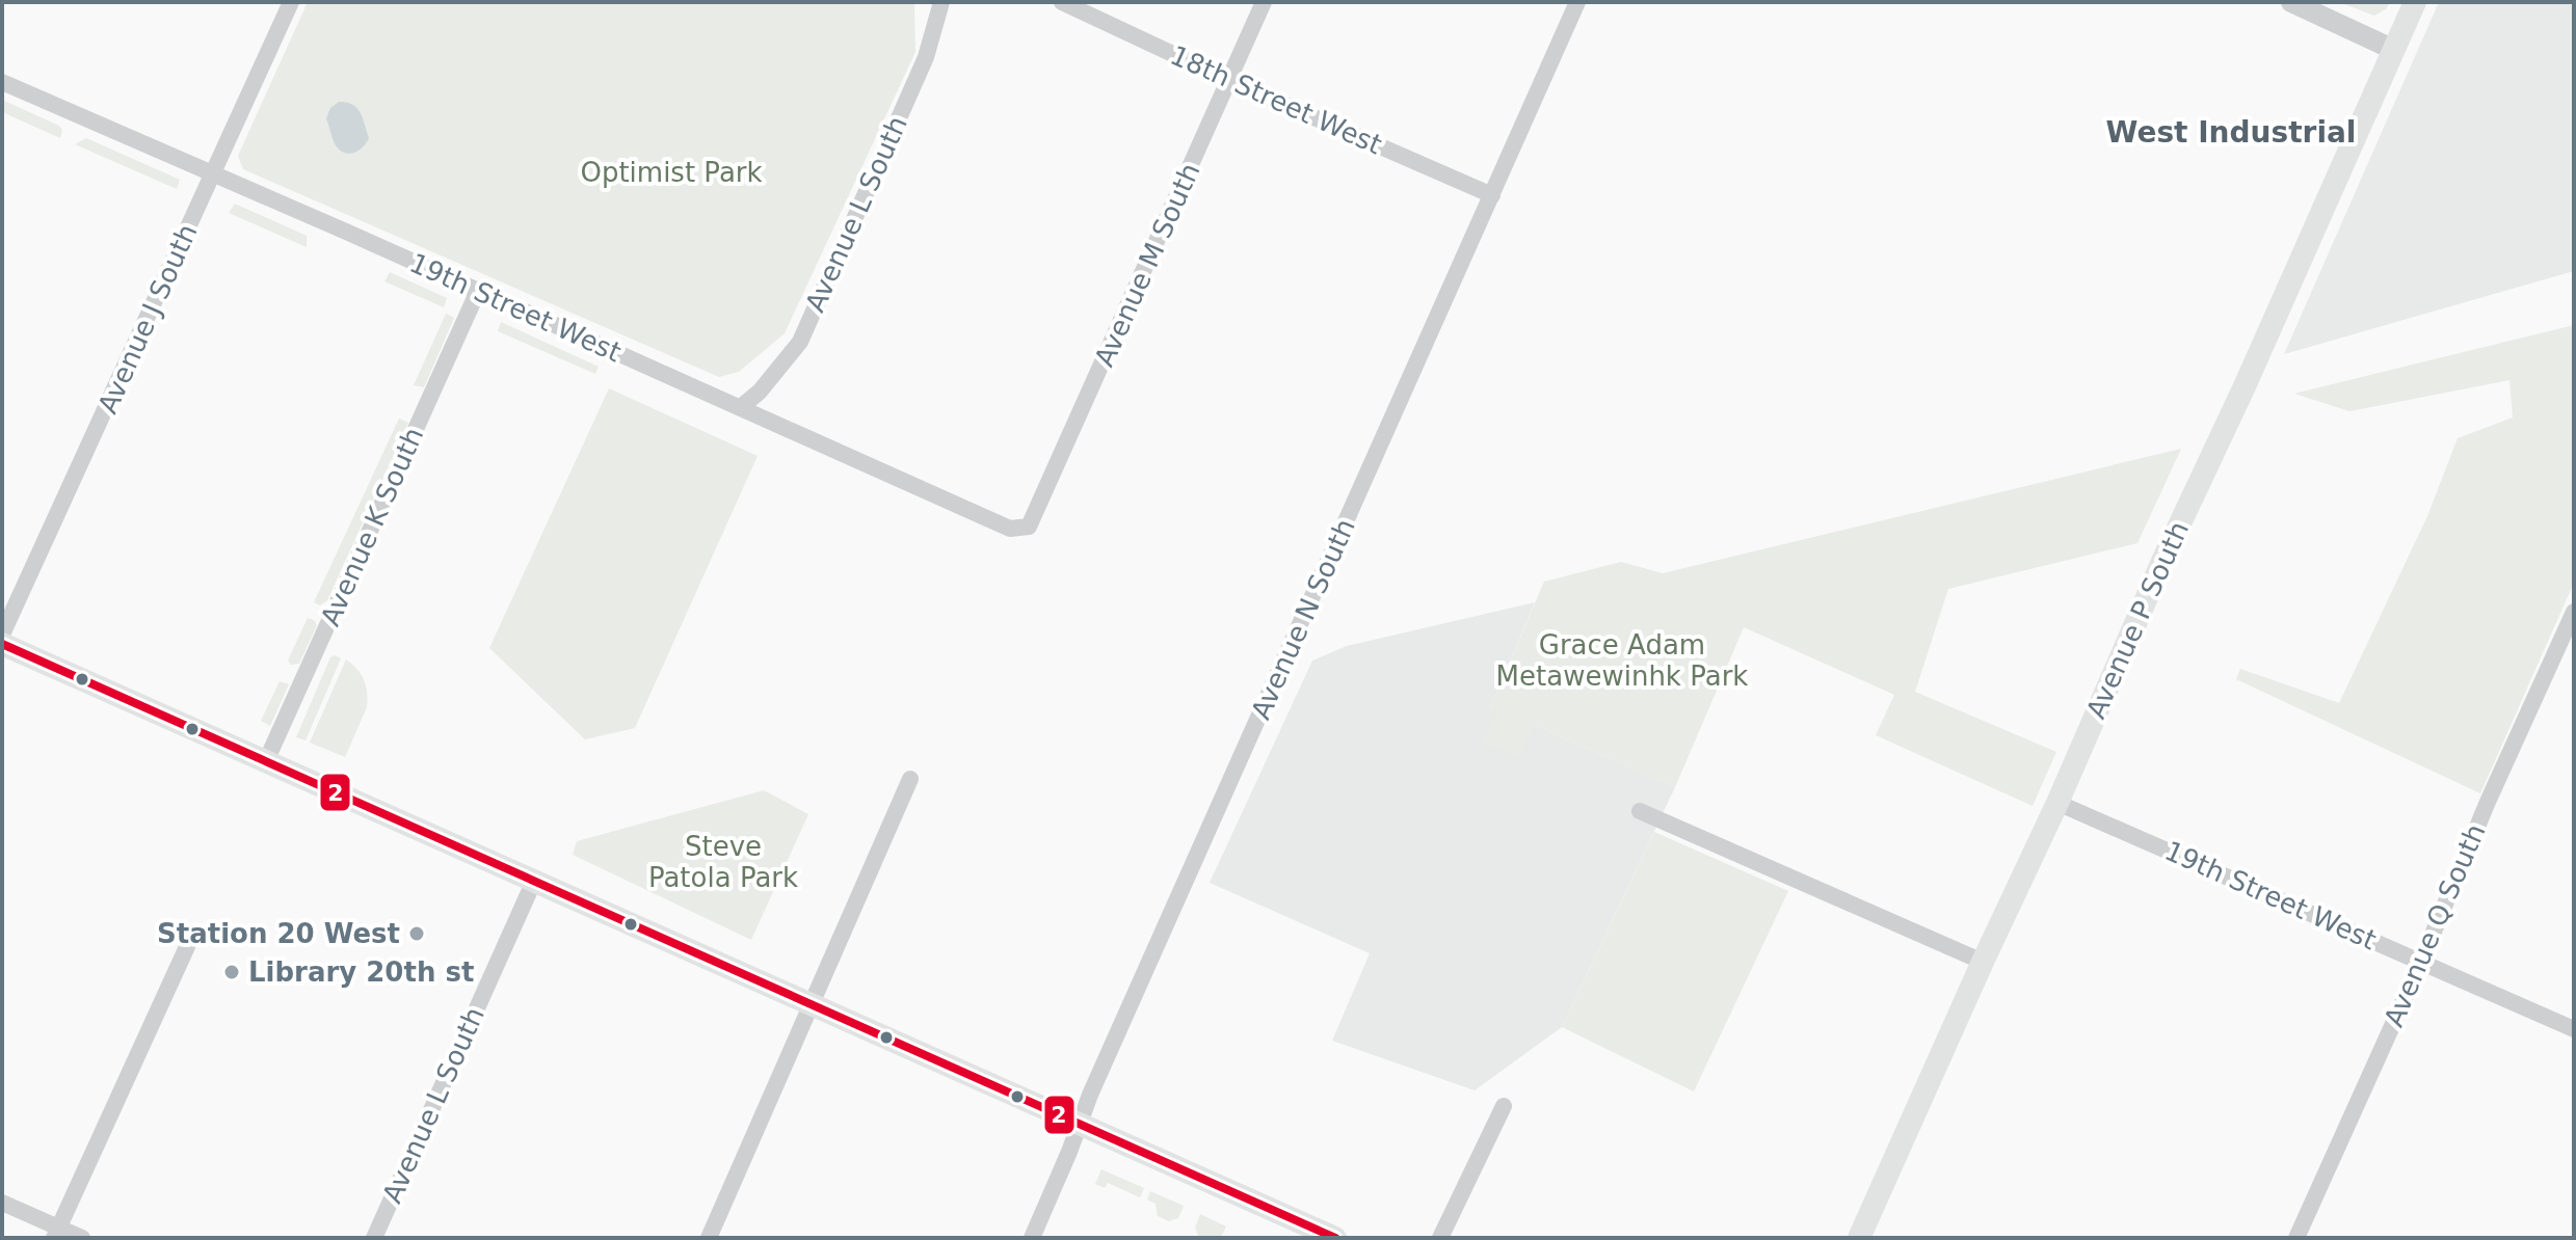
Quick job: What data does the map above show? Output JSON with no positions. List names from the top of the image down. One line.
{"streets":{"main road":["Avenue P South"],"street":["18th Street West","Avenue L South","Avenue M South","19th Street West","Avenue J South","Avenue K South","Avenue N South","Avenue Q South"]},"crossings":[["18th Street West","Avenue M South"],["18th Street West","Avenue N South"],["Avenue L South","19th Street West"],["Avenue M South","19th Street West"],["19th Street West","Avenue J South"],["19th Street West","Avenue K South"],["19th Street West","Avenue P South"],["19th Street West","Avenue Q South"]],"districts":["West Industrial"],"parks":["Optimist Park","Grace Adam Metawewinhk Park","Steve Patola Park"],"places":["Station 20 West","Library 20th st"],"lines":["transit line 2"]}
